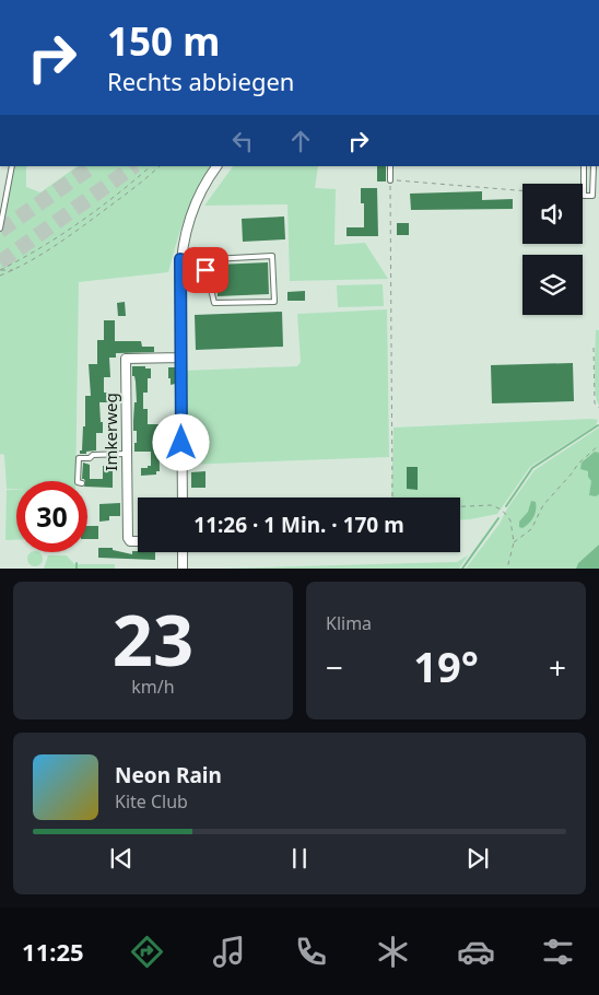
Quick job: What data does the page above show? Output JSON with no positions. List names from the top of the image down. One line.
{"streets":{"street":["Imkerweg"]},"page":{"turn":["150 m","Rechts abbiegen"],"limit":"30","trip":"11:26 · 1 Min. · 170 m","tile":[["23","km/h"],"Klima"],"heat":["−","19°","+"],"song":["Neon Rain","Kite Club"],"tabs":"11:25"}}
